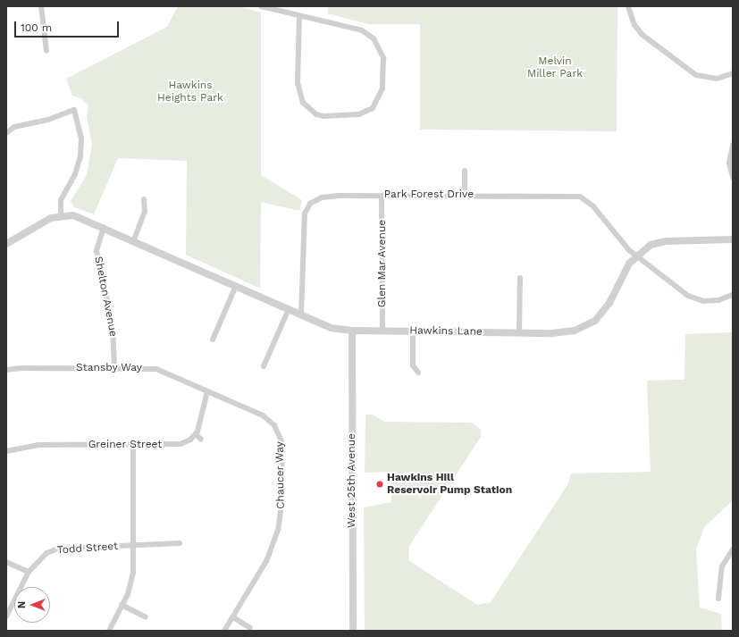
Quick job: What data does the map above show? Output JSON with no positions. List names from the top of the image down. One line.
{"streets":{"street":["Park Forest Drive","Glen Mar Avenue","Shelton Avenue","Hawkins Lane","Stansby Way","Greiner Street","Chaucer Way","West 25th Avenue","Todd Street"]},"crossings":[["Park Forest Drive","Glen Mar Avenue"],["Park Forest Drive","Hawkins Lane"],["Glen Mar Avenue","Hawkins Lane"],["Shelton Avenue","Hawkins Lane"],["Shelton Avenue","Stansby Way"],["Hawkins Lane","West 25th Avenue"],["Stansby Way","Chaucer Way"]],"parks":["Melvin Miller Park","Hawkins Heights Park"],"places":["Hawkins Hill Reservoir Pump Station"],"scale_bar":"100 m","north":"left"}
